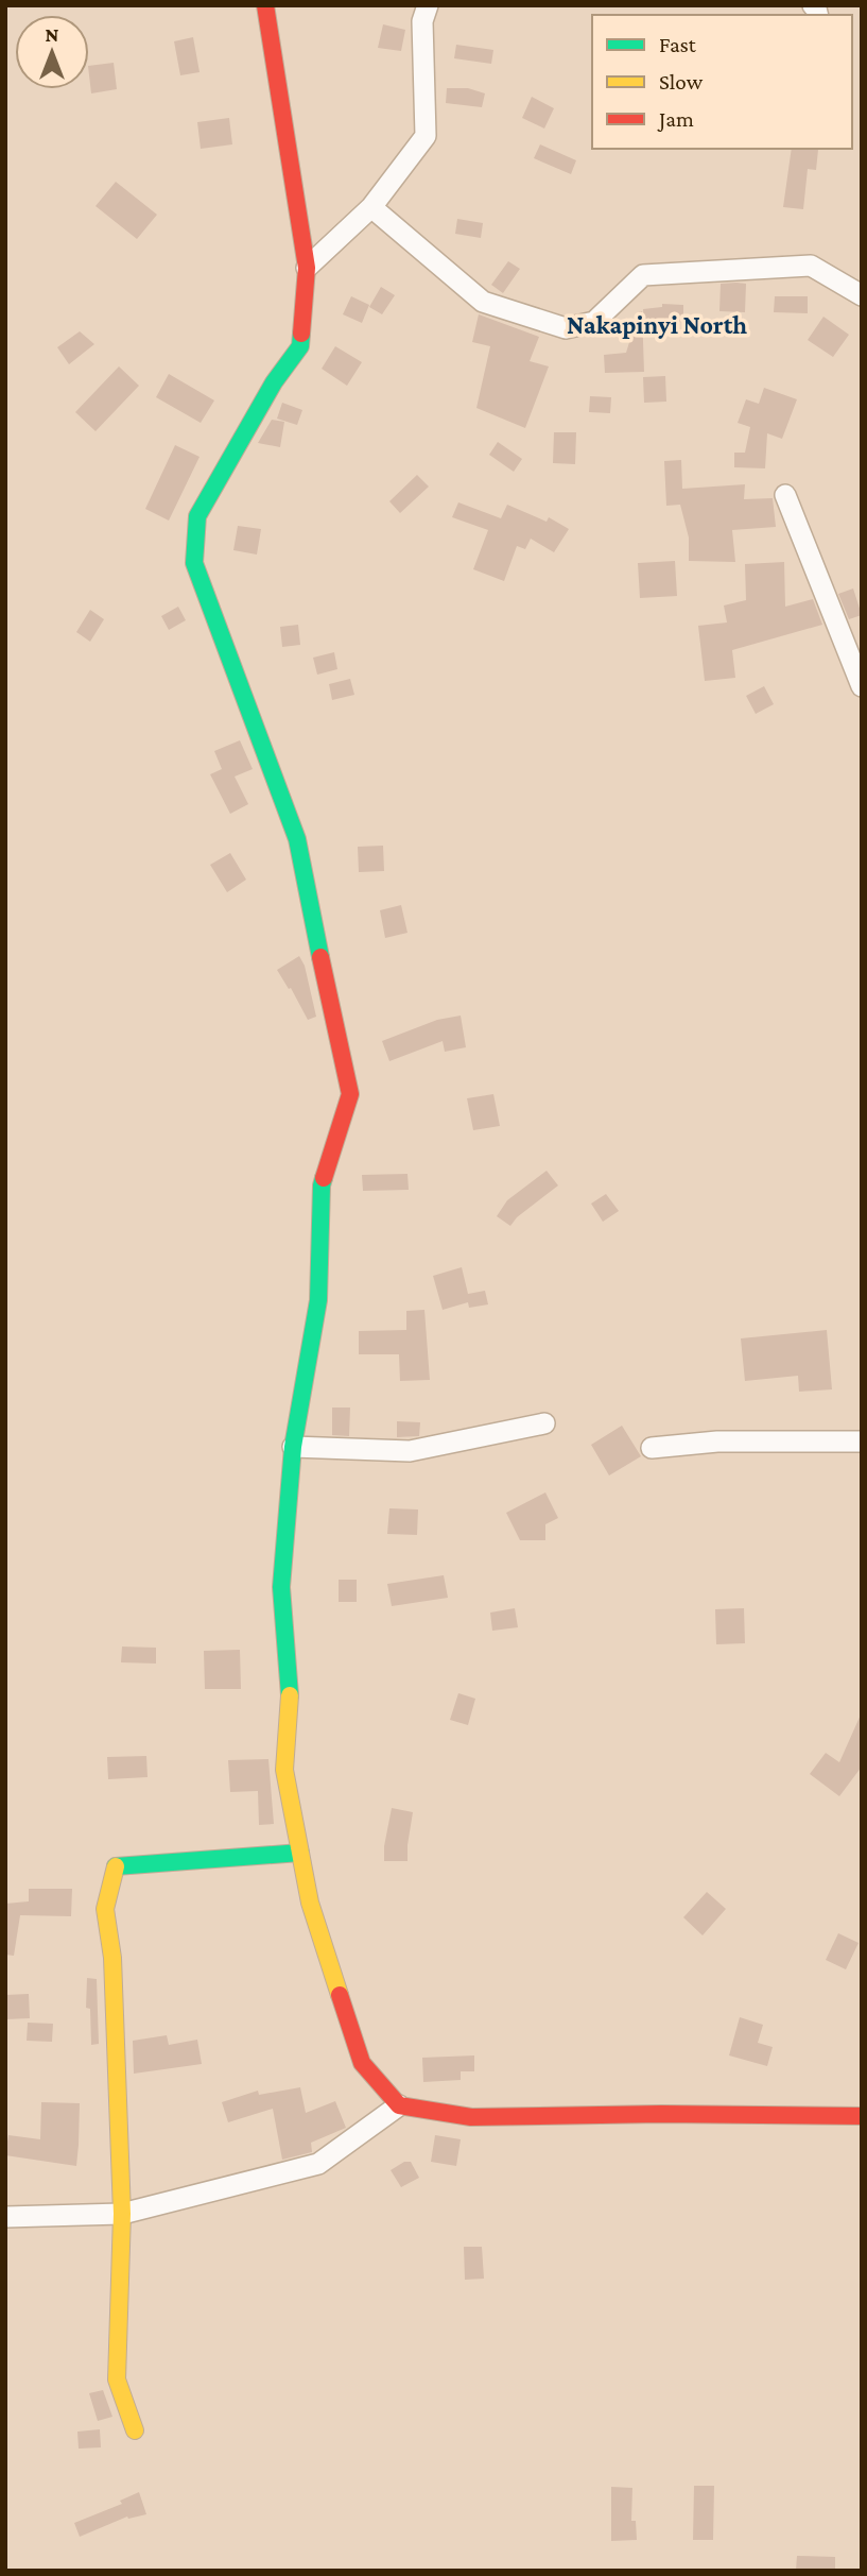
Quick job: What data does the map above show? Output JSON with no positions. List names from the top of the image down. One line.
{"districts":["Nakapinyi North"],"legend":["Fast","Slow","Jam"],"north":"top"}
